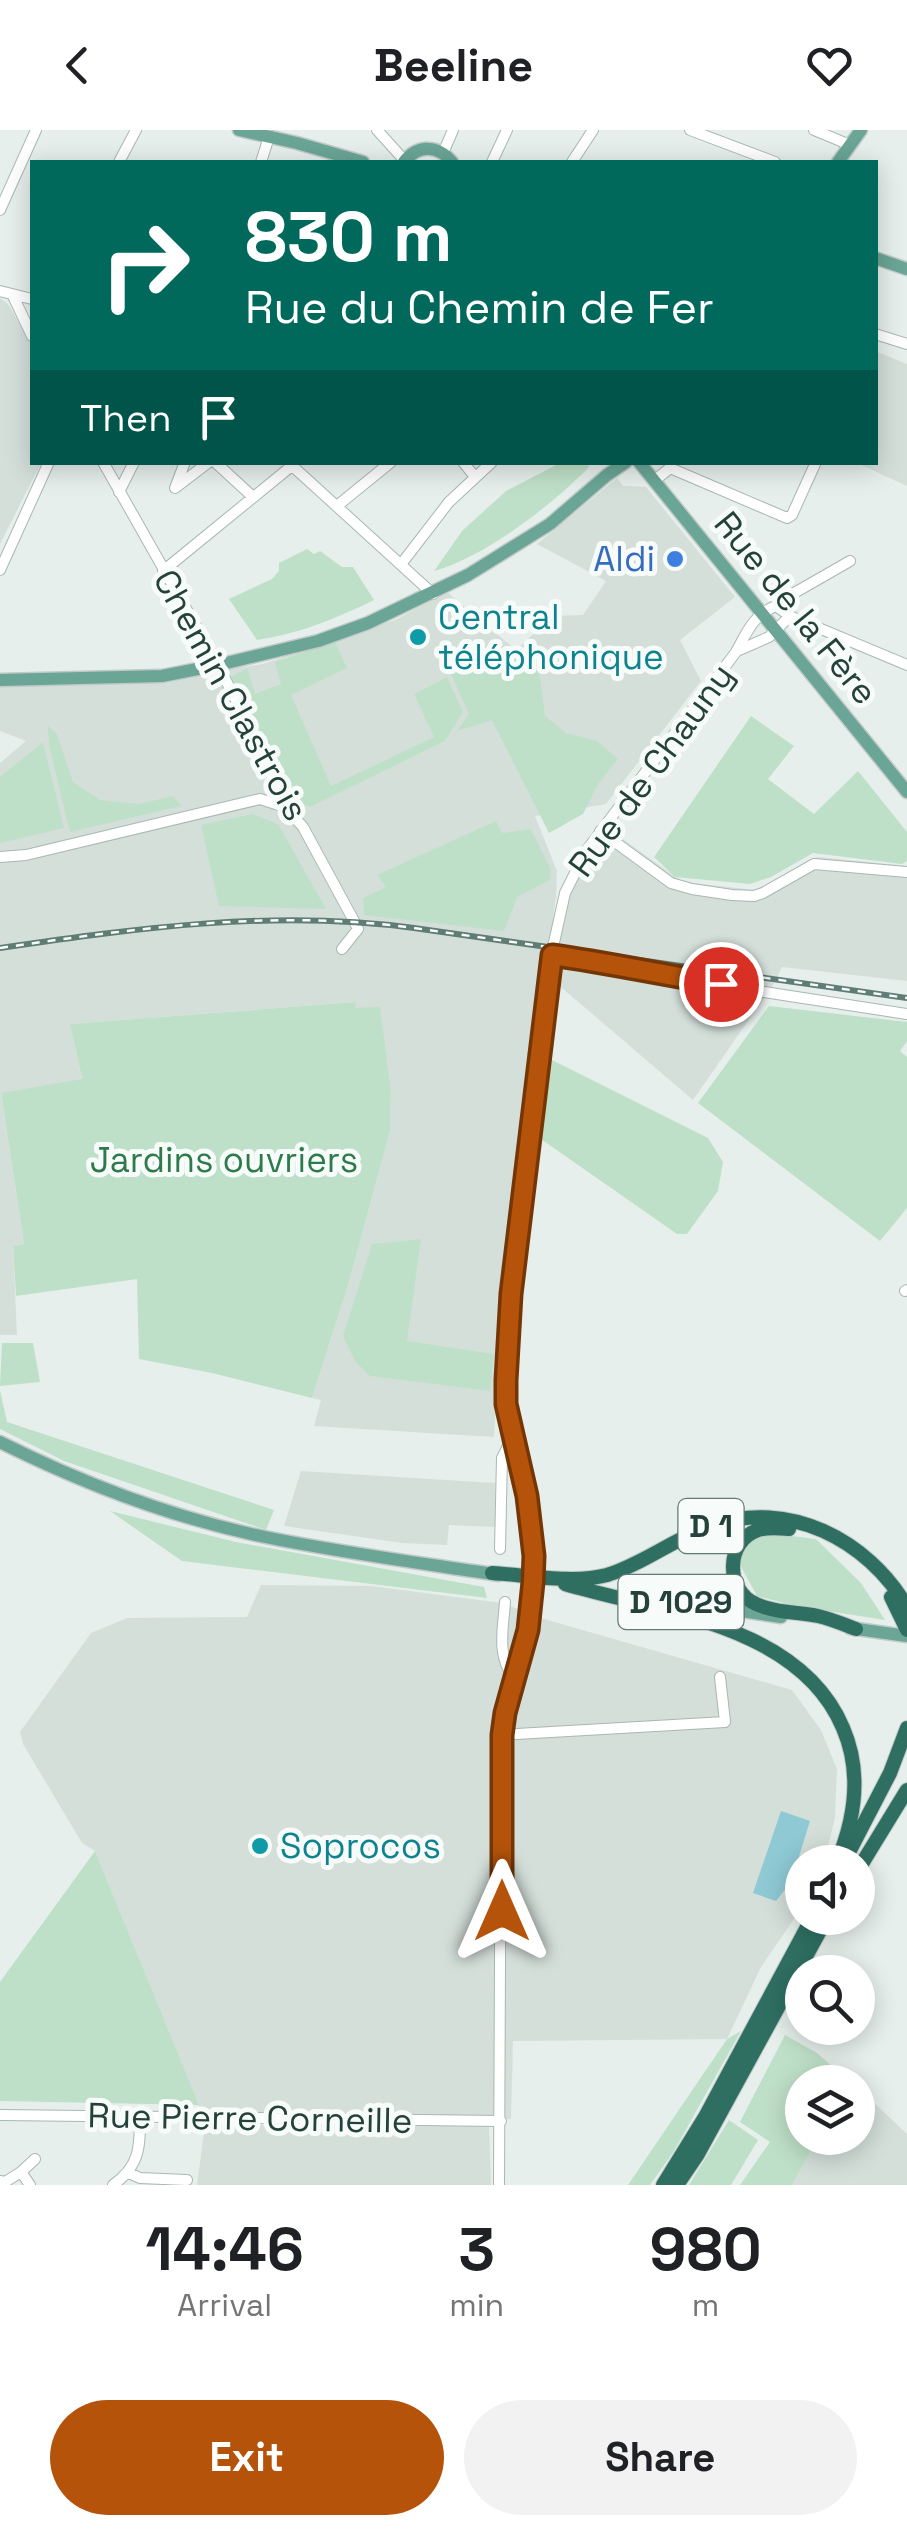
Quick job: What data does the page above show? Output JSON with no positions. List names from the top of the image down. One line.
{"streets":{"highway":["D 1"],"main road":["Rue de la Fère","D 1029"],"street":["Chemin Clastrois","Rue de Chauny","Rue Pierre Corneille"]},"crossings":[["Rue de la Fère","Rue de Chauny"],["D 1","D 1029"]],"parks":["Jardins ouvriers"],"places":["Aldi","Central téléphonique","Soprocos"],"page":{"header":"Beeline","turn":["830 m","Rue du Chemin de Fer"],"then":"Then","eta":["14:46","Arrival","3","min","980","m"],"buttons":["Exit","Share"]}}
